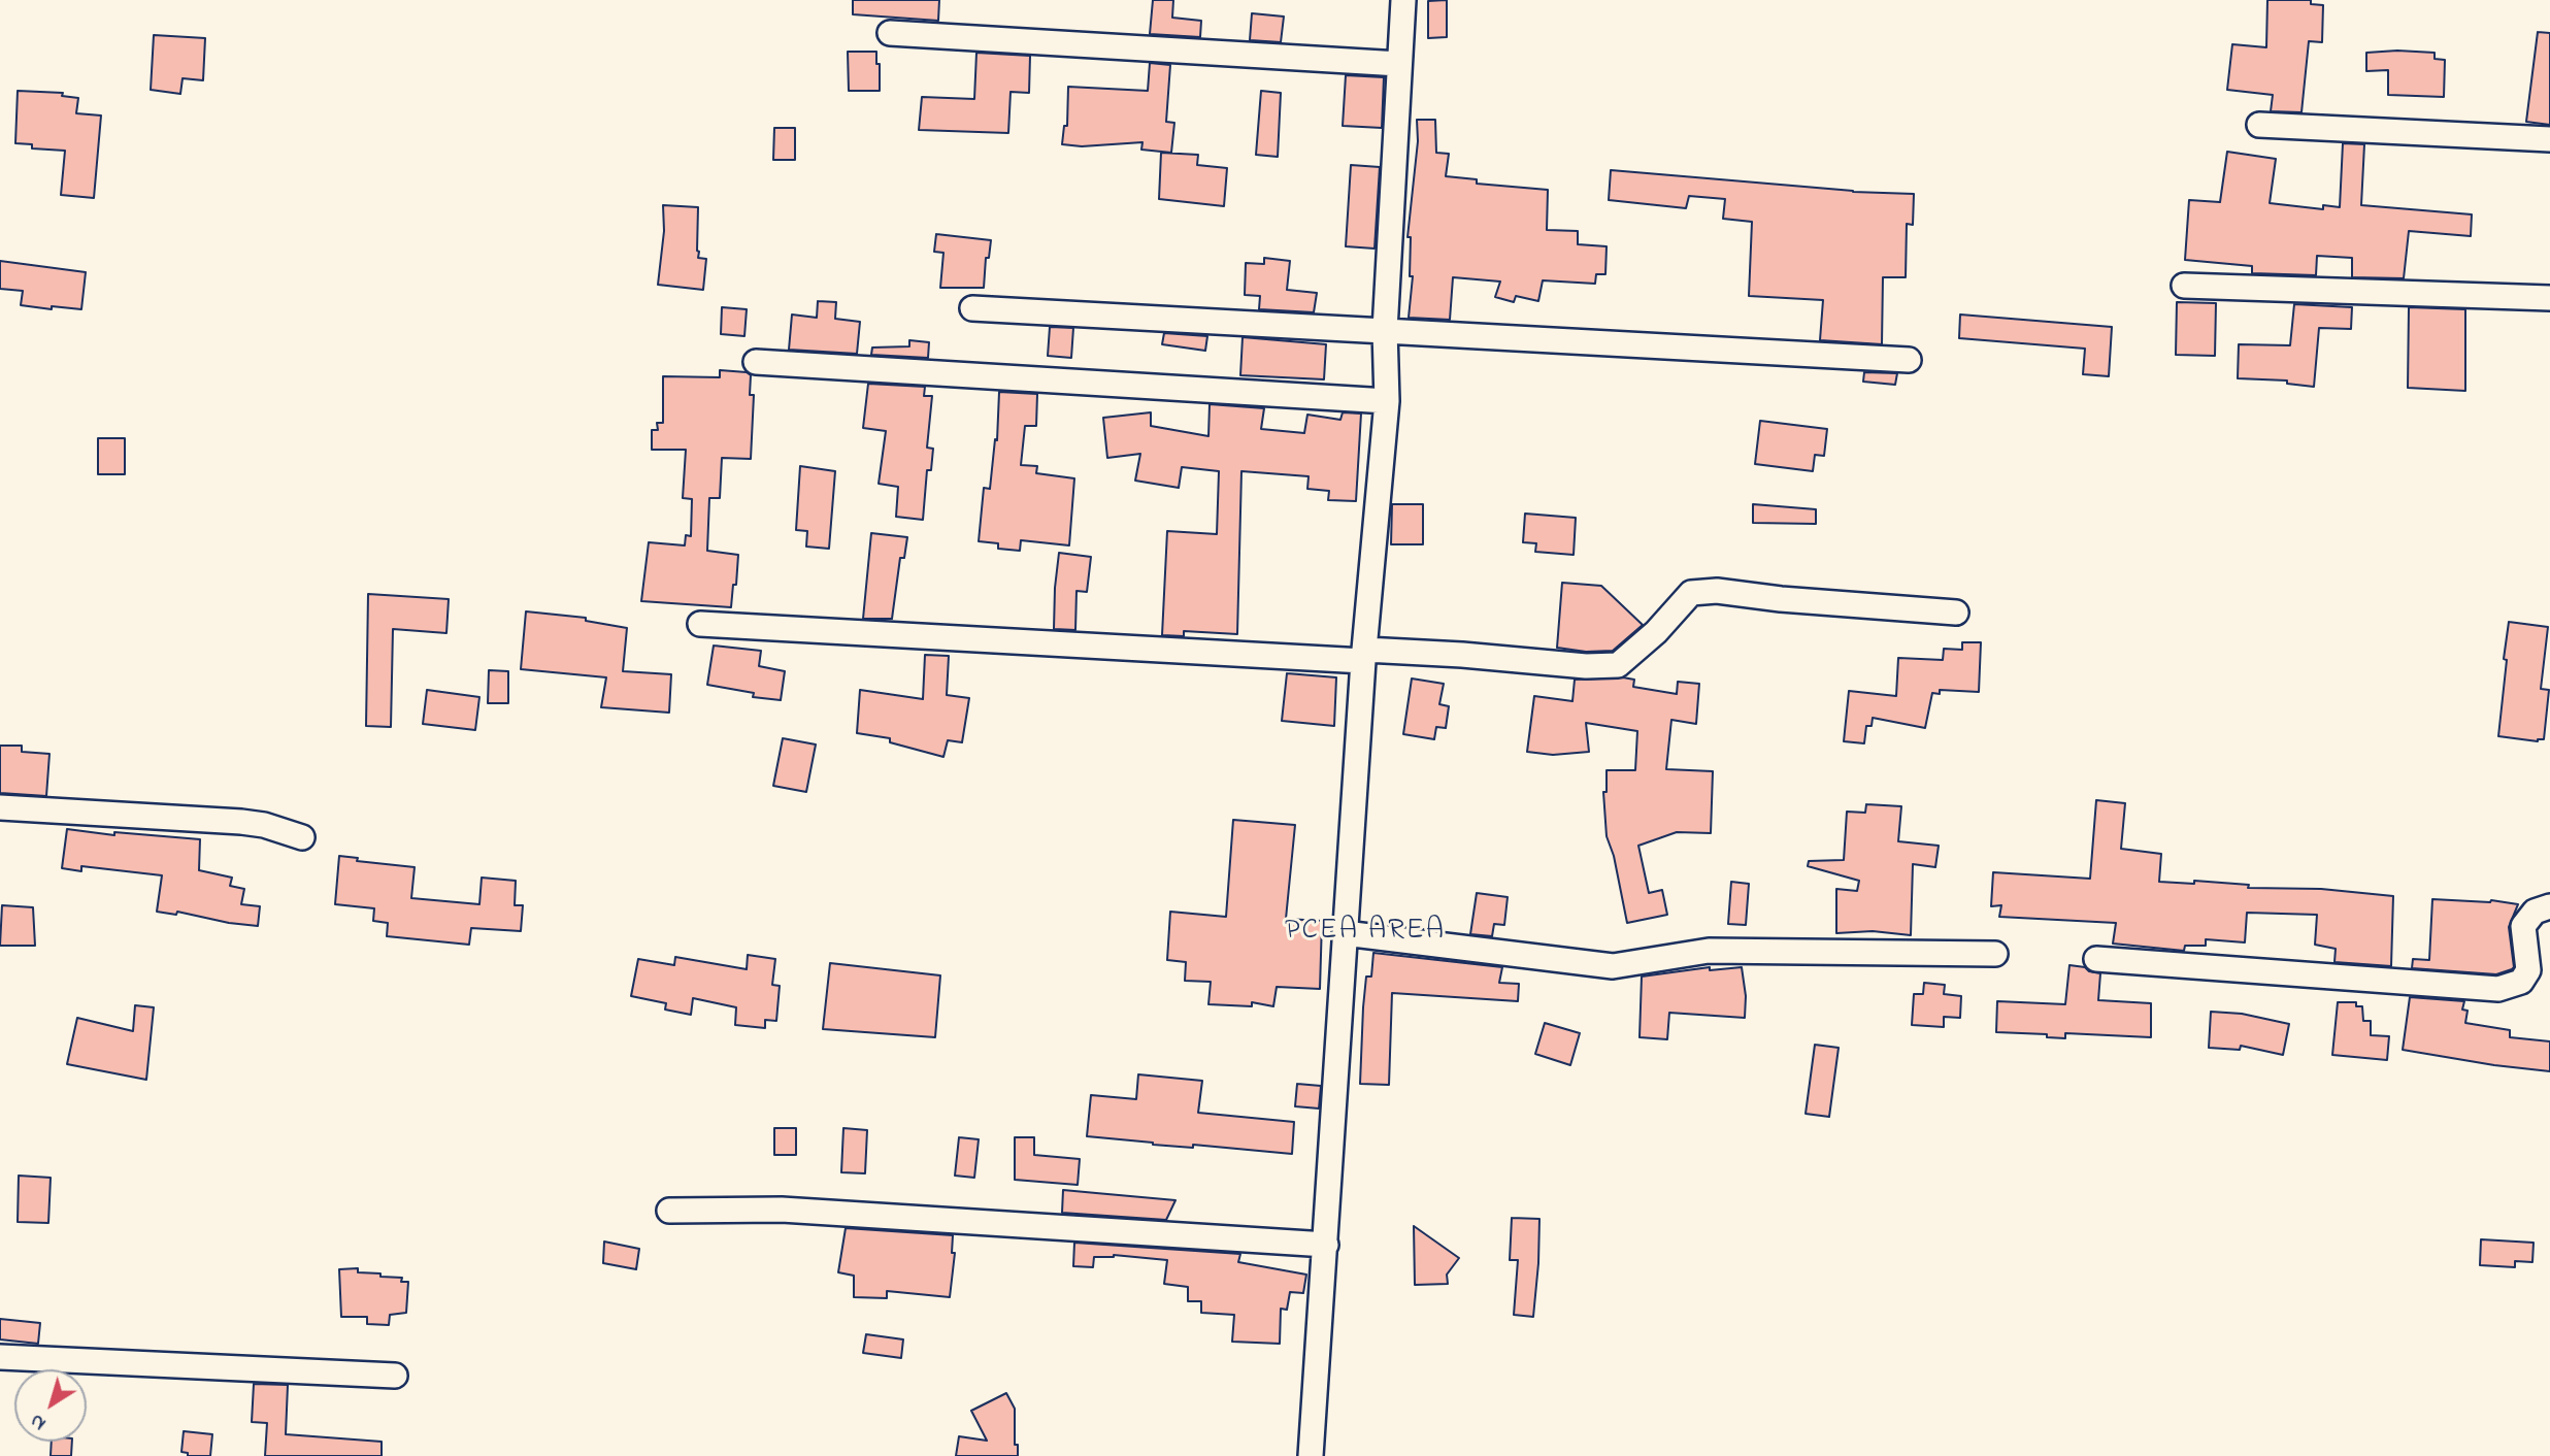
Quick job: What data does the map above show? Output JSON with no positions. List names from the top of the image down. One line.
{"districts":["PCEA AREA"],"north":"bottom left"}
